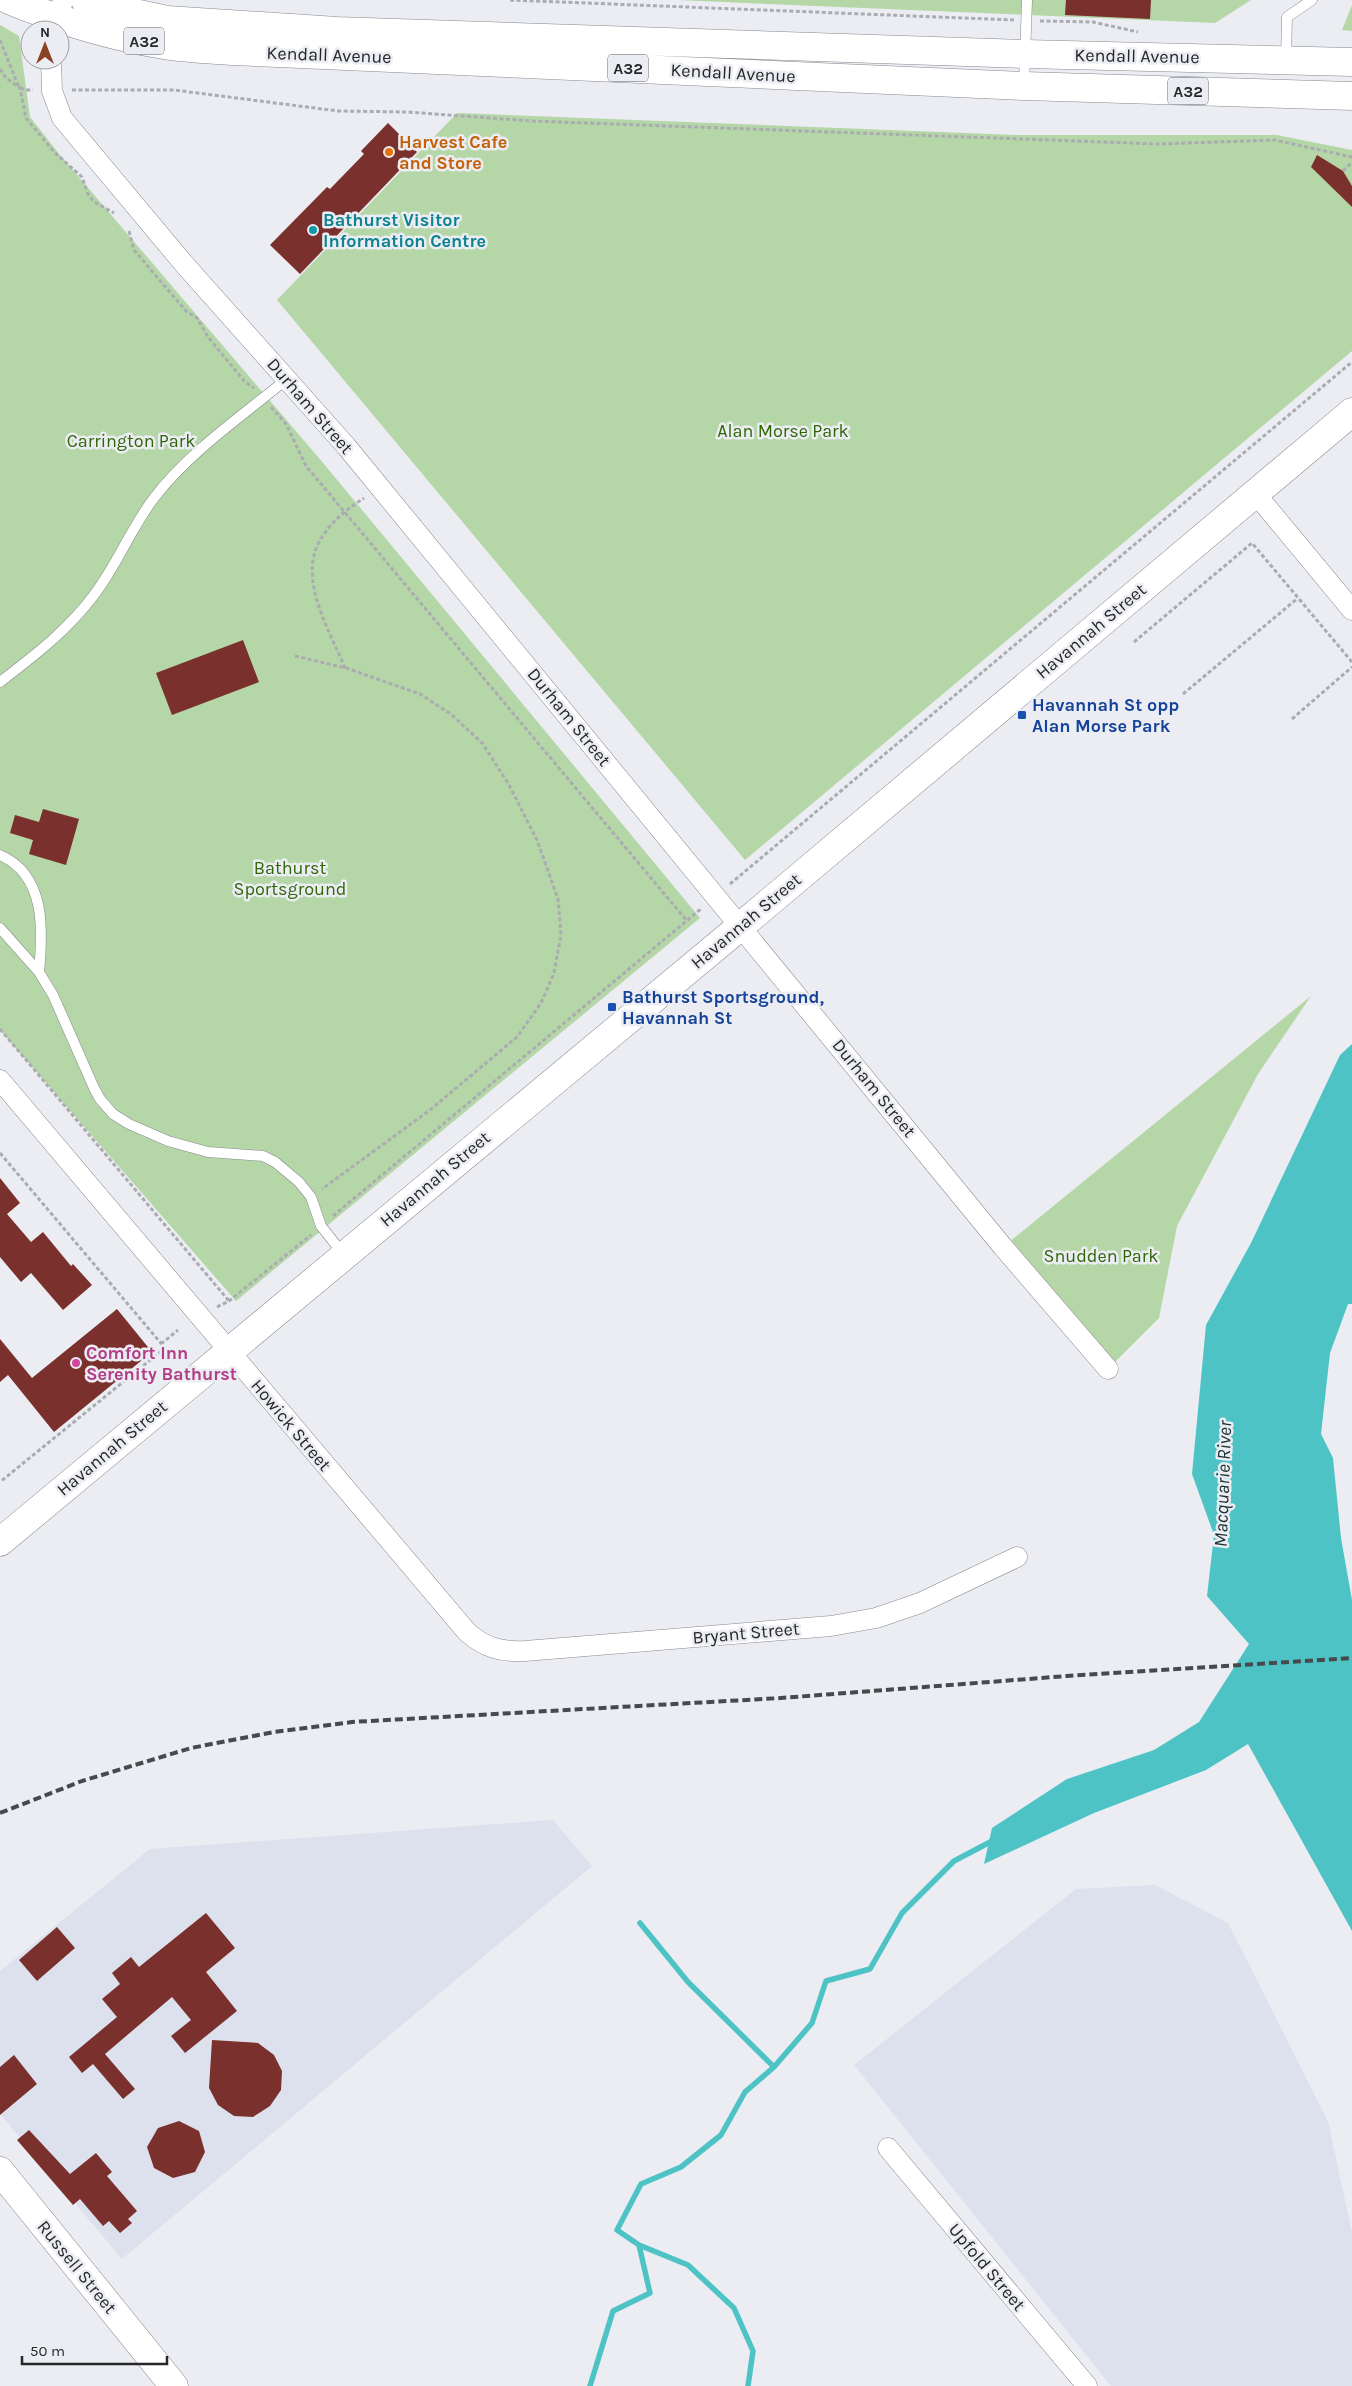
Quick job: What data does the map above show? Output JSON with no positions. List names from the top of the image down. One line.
{"streets":{"main road":["A32","Kendall Avenue","Havannah Street","Russell Street"],"street":["Durham Street","Howick Street","Bryant Street","Upfold Street"]},"crossings":[["A32","Kendall Avenue"],["Durham Street","Havannah Street"],["Havannah Street","Howick Street"],["Howick Street","Bryant Street"]],"water":["Macquarie River"],"parks":["Alan Morse Park","Carrington Park","Bathurst Sportsground","Snudden Park"],"places":{"other":["Harvest Cafe and Store","Bathurst Visitor Information Centre","Comfort Inn Serenity Bathurst"],"transit":["Havannah St opp Alan Morse Park","Bathurst Sportsground, Havannah St"]},"scale_bar":"50 m","north":"top"}
